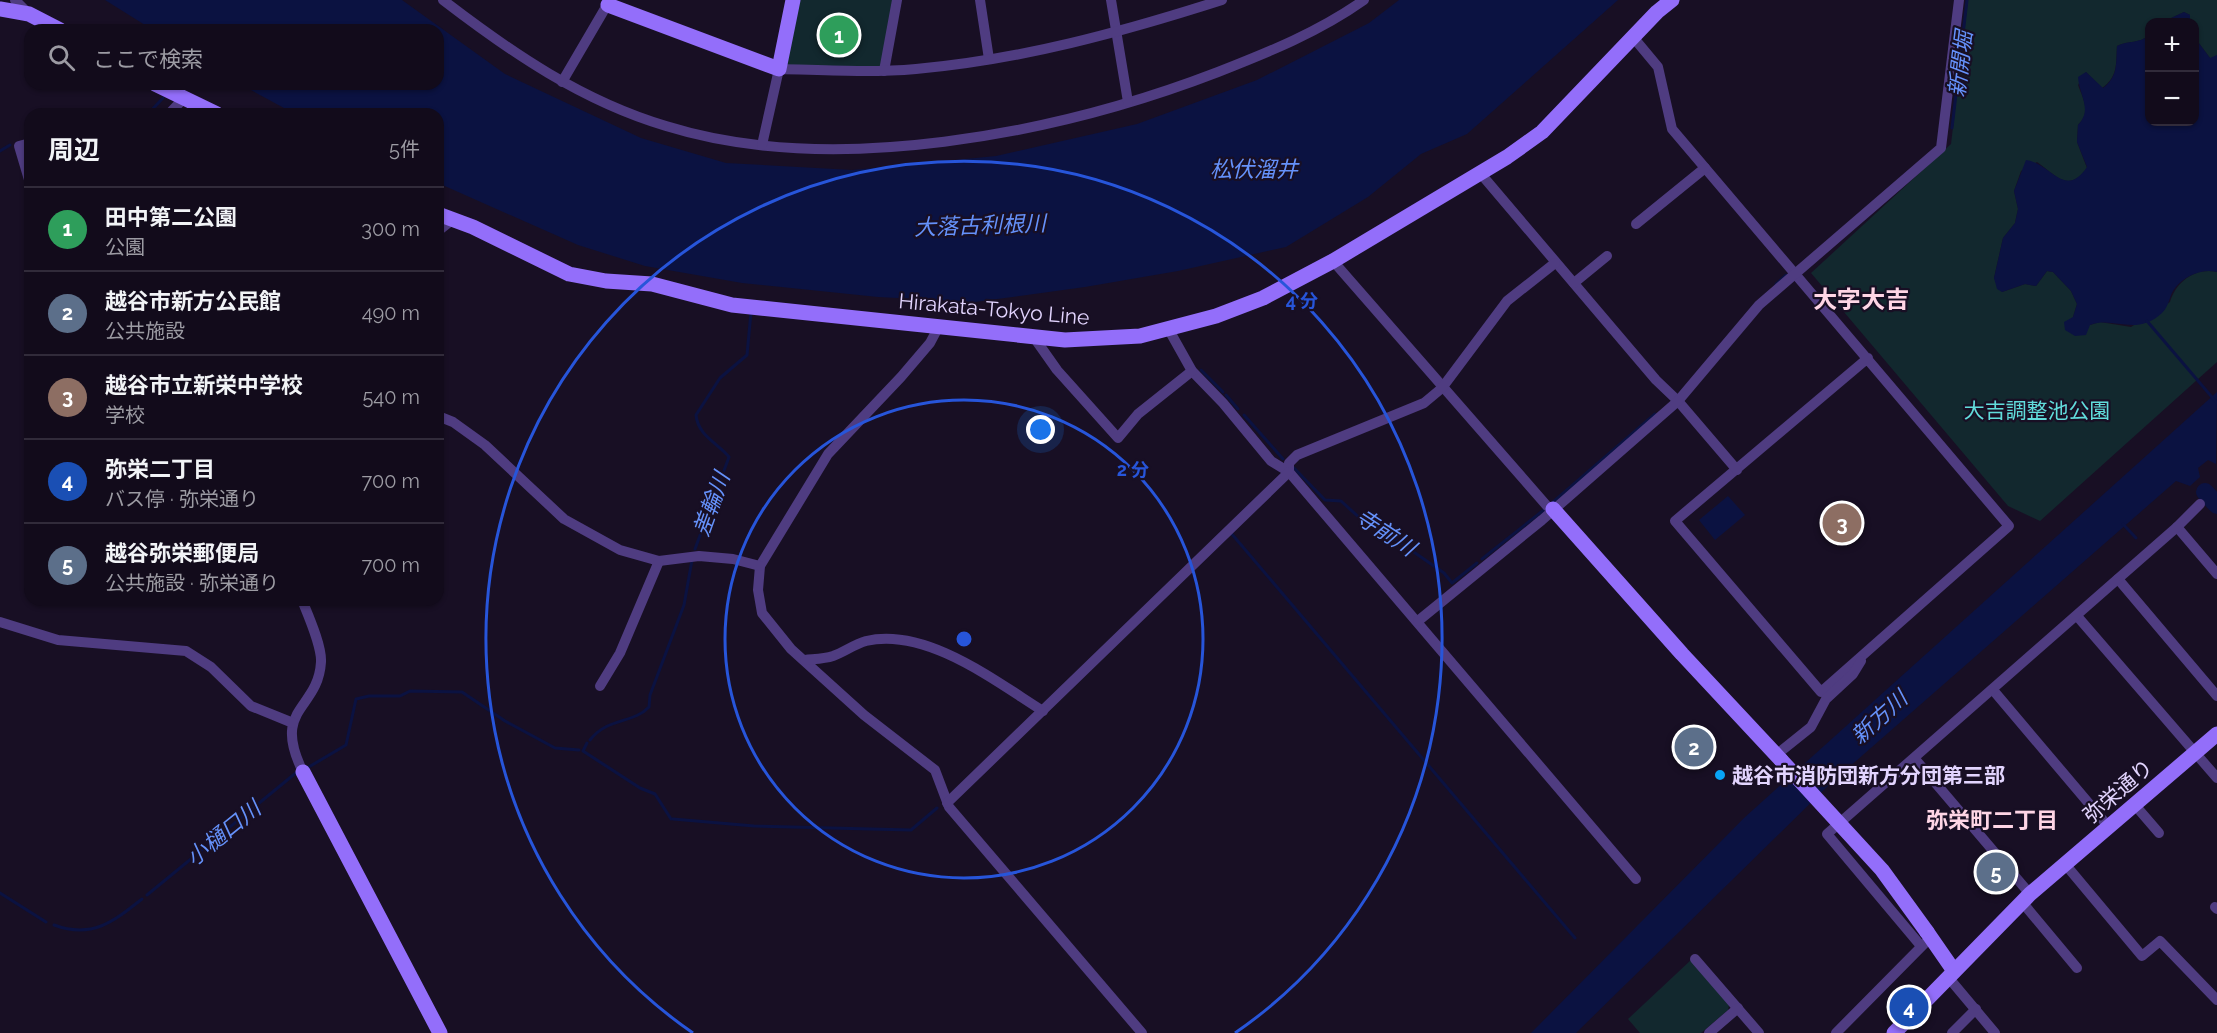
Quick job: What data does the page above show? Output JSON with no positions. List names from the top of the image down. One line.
{"streets":{"street":["Hirakata-Tokyo Line","弥栄通り"]},"districts":["大字大吉","弥栄町二丁目"],"water":["新開堀","松伏溜井","大落古利根川","差輪川","寺前川","新方川","小樋口川"],"parks":["大吉調整池公園"],"places":["越谷市消防団新方分団第三部"],"page":{"pins":["1","3","2","5","4"],"map_buttons":["+","−"],"search":"ここで検索","heading":["周辺","5件"],"list":[{"mark":"1","name":"田中第二公園","note":"公園","value":"300 m"},{"mark":"2","name":"越谷市新方公民館","note":"公共施設","value":"490 m"},{"mark":"3","name":"越谷市立新栄中学校","note":"学校","value":"540 m"},{"mark":"4","name":"弥栄二丁目","note":"バス停 · 弥栄通り","value":"700 m"},{"mark":"5","name":"越谷弥栄郵便局","note":"公共施設 · 弥栄通り","value":"700 m"}]},"rings":["4 分","2 分"]}
